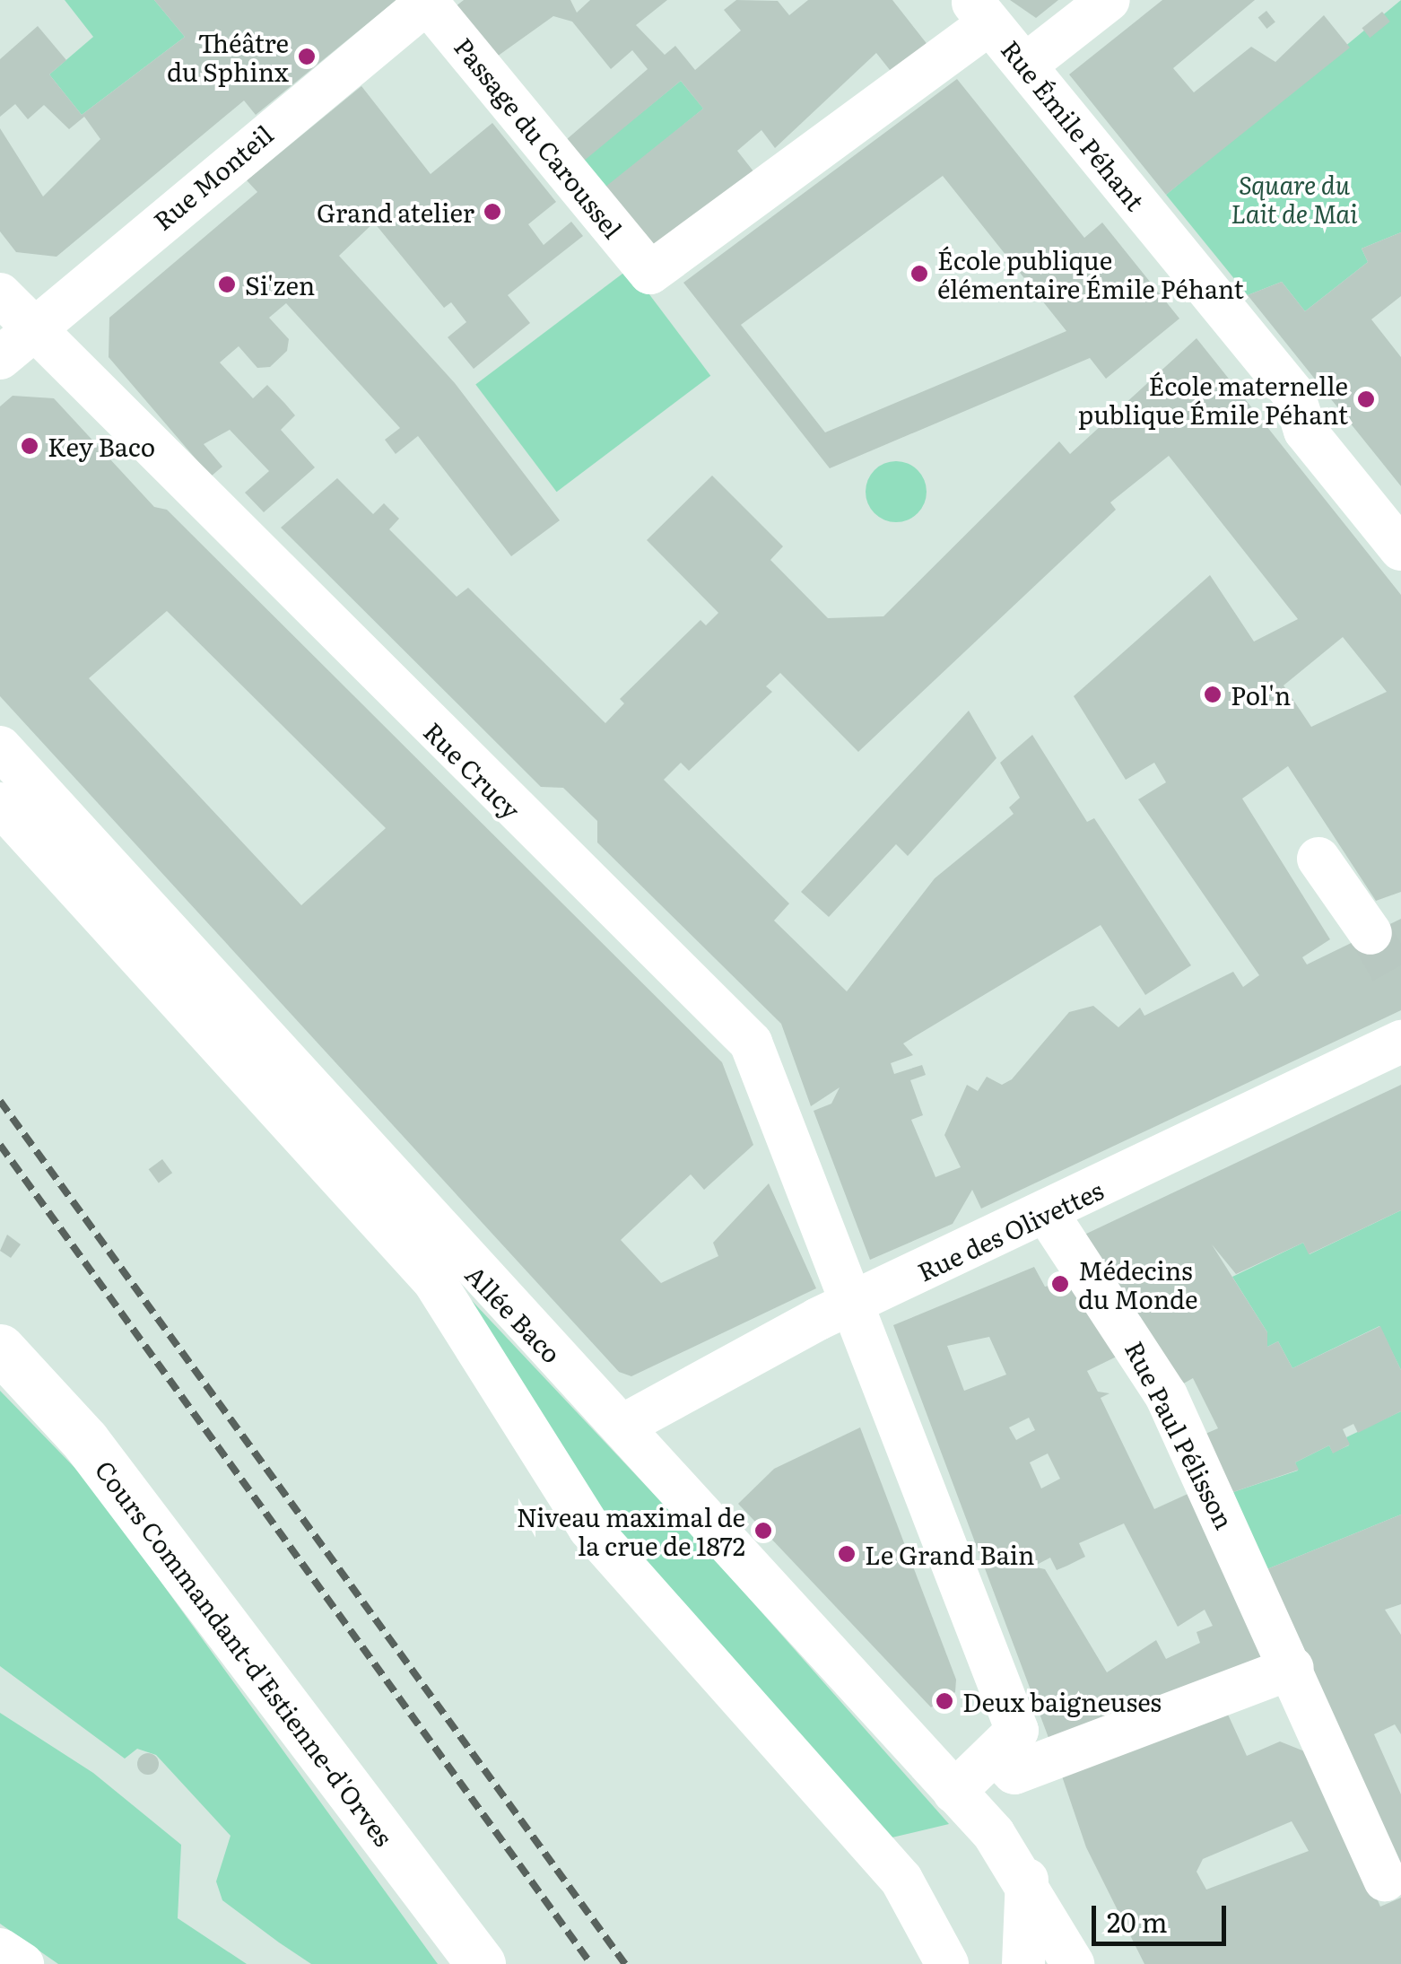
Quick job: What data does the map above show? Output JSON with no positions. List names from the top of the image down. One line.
{"streets":{"main road":["Cours Commandant-d'Estienne-d'Orves"],"street":["Rue Émile Péhant","Passage du Caroussel","Rue Monteil","Rue Crucy","Rue des Olivettes","Allée Baco","Rue Paul Pélisson"]},"crossings":[["Rue Émile Péhant","Passage du Caroussel"],["Passage du Caroussel","Rue Monteil"],["Rue Monteil","Rue Crucy"],["Rue Crucy","Rue des Olivettes"],["Rue des Olivettes","Allée Baco"],["Rue des Olivettes","Rue Paul Pélisson"]],"parks":["Square du Lait de Mai"],"places":["Théâtre du Sphinx","Grand atelier","École publique élémentaire Émile Péhant","Si'zen","École maternelle publique Émile Péhant","Key Baco","Pol'n","Médecins du Monde","Niveau maximal de la crue de 1872","Le Grand Bain","Deux baigneuses"],"scale_bar":"20 m"}
